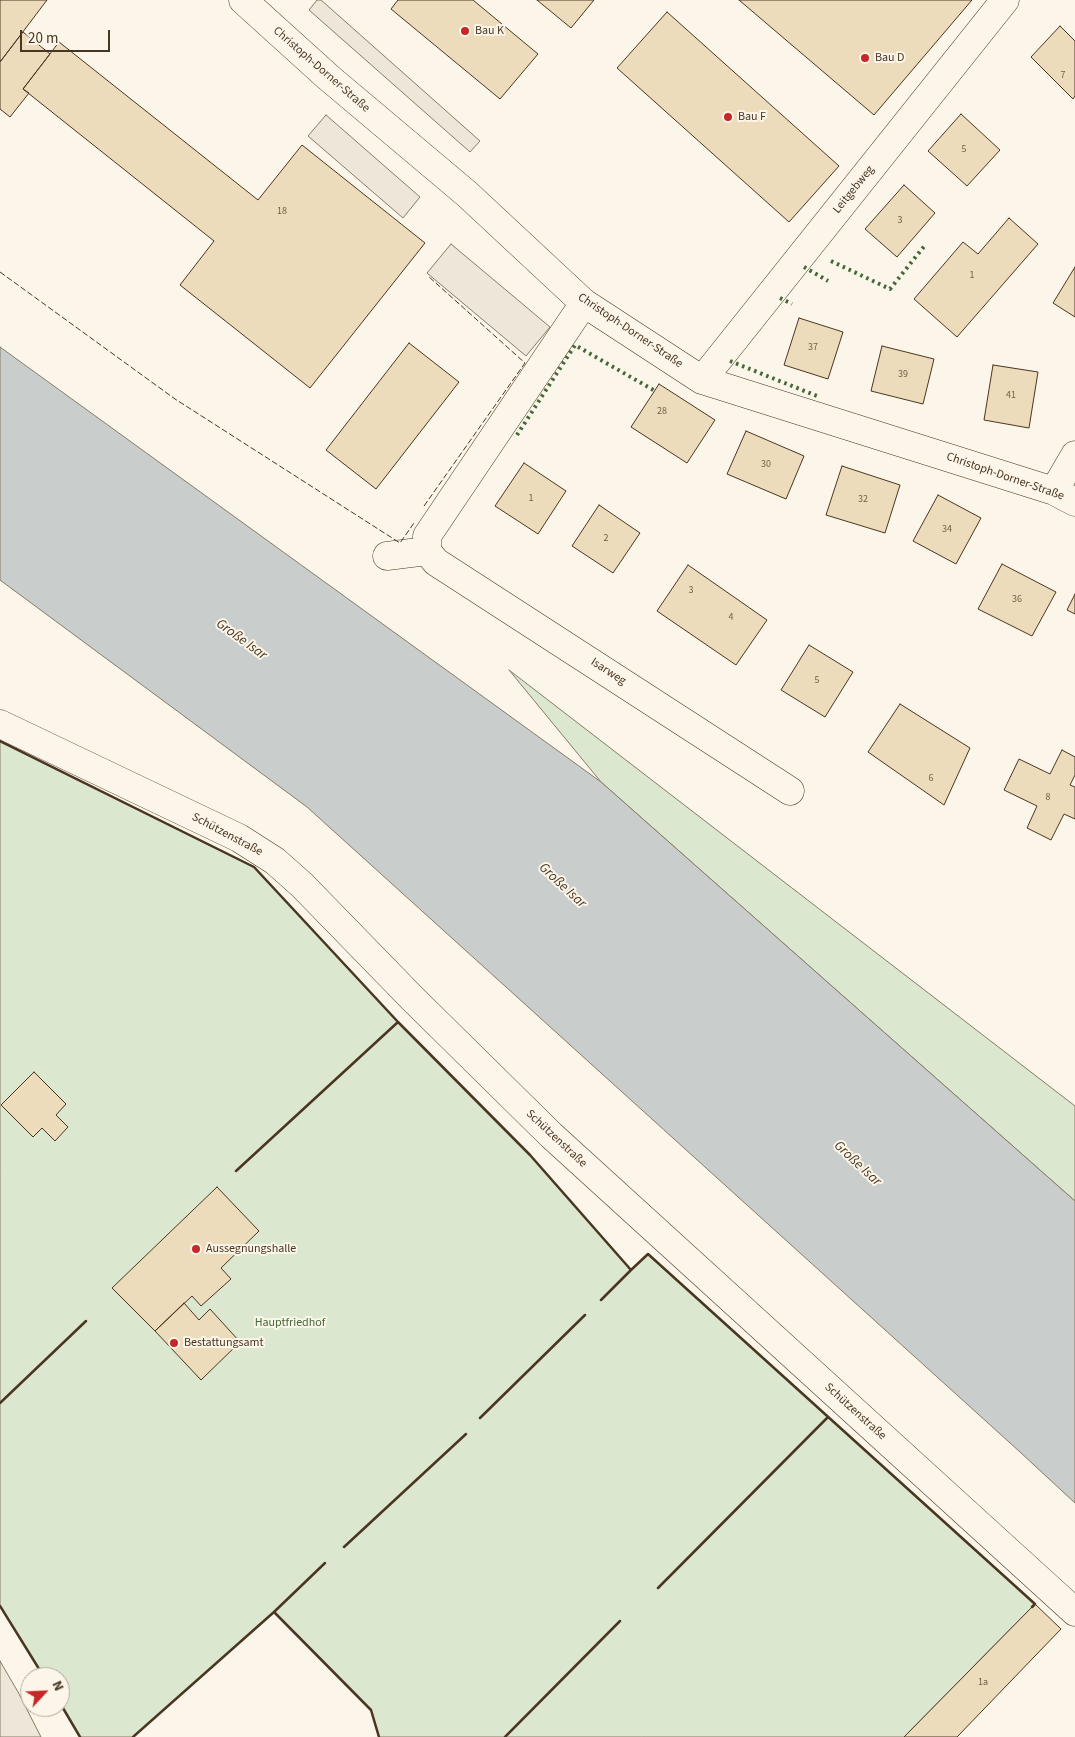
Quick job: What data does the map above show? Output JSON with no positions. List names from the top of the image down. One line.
{"streets":{"street":["Christoph-Dorner-Straße","Leitgebweg","Isarweg","Schützenstraße"]},"crossings":[["Christoph-Dorner-Straße","Leitgebweg"]],"water":["Große Isar"],"parks":["Hauptfriedhof"],"places":["Bau K","Bau D","Bau F","Aussegnungshalle","Bestattungsamt"],"house_numbers":["7","5","18","3","1","37","39","41","28","30","1","32","34","2","3","36","4","5","6","8","1a"],"scale_bar":"20 m","north":"top right"}
